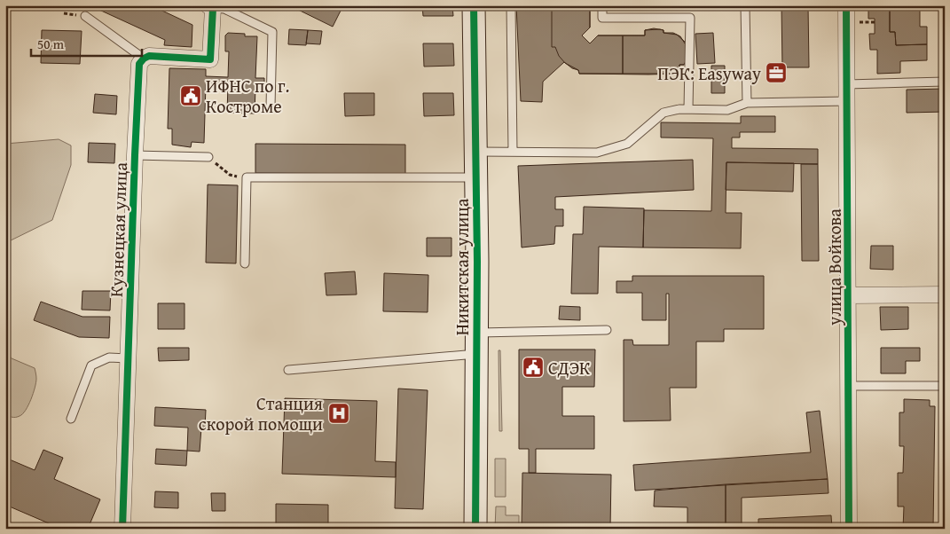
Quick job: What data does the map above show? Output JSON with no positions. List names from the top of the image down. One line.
{"streets":{"street":["Кузнецкая улица","Никитская улица","улица Войкова"]},"places":{"office":["ПЭК: Easyway"],"public building":["ИФНС по г. Костроме","СДЭК"],"hospital":["Станция скорой помощи"]},"scale_bar":"50 m"}
